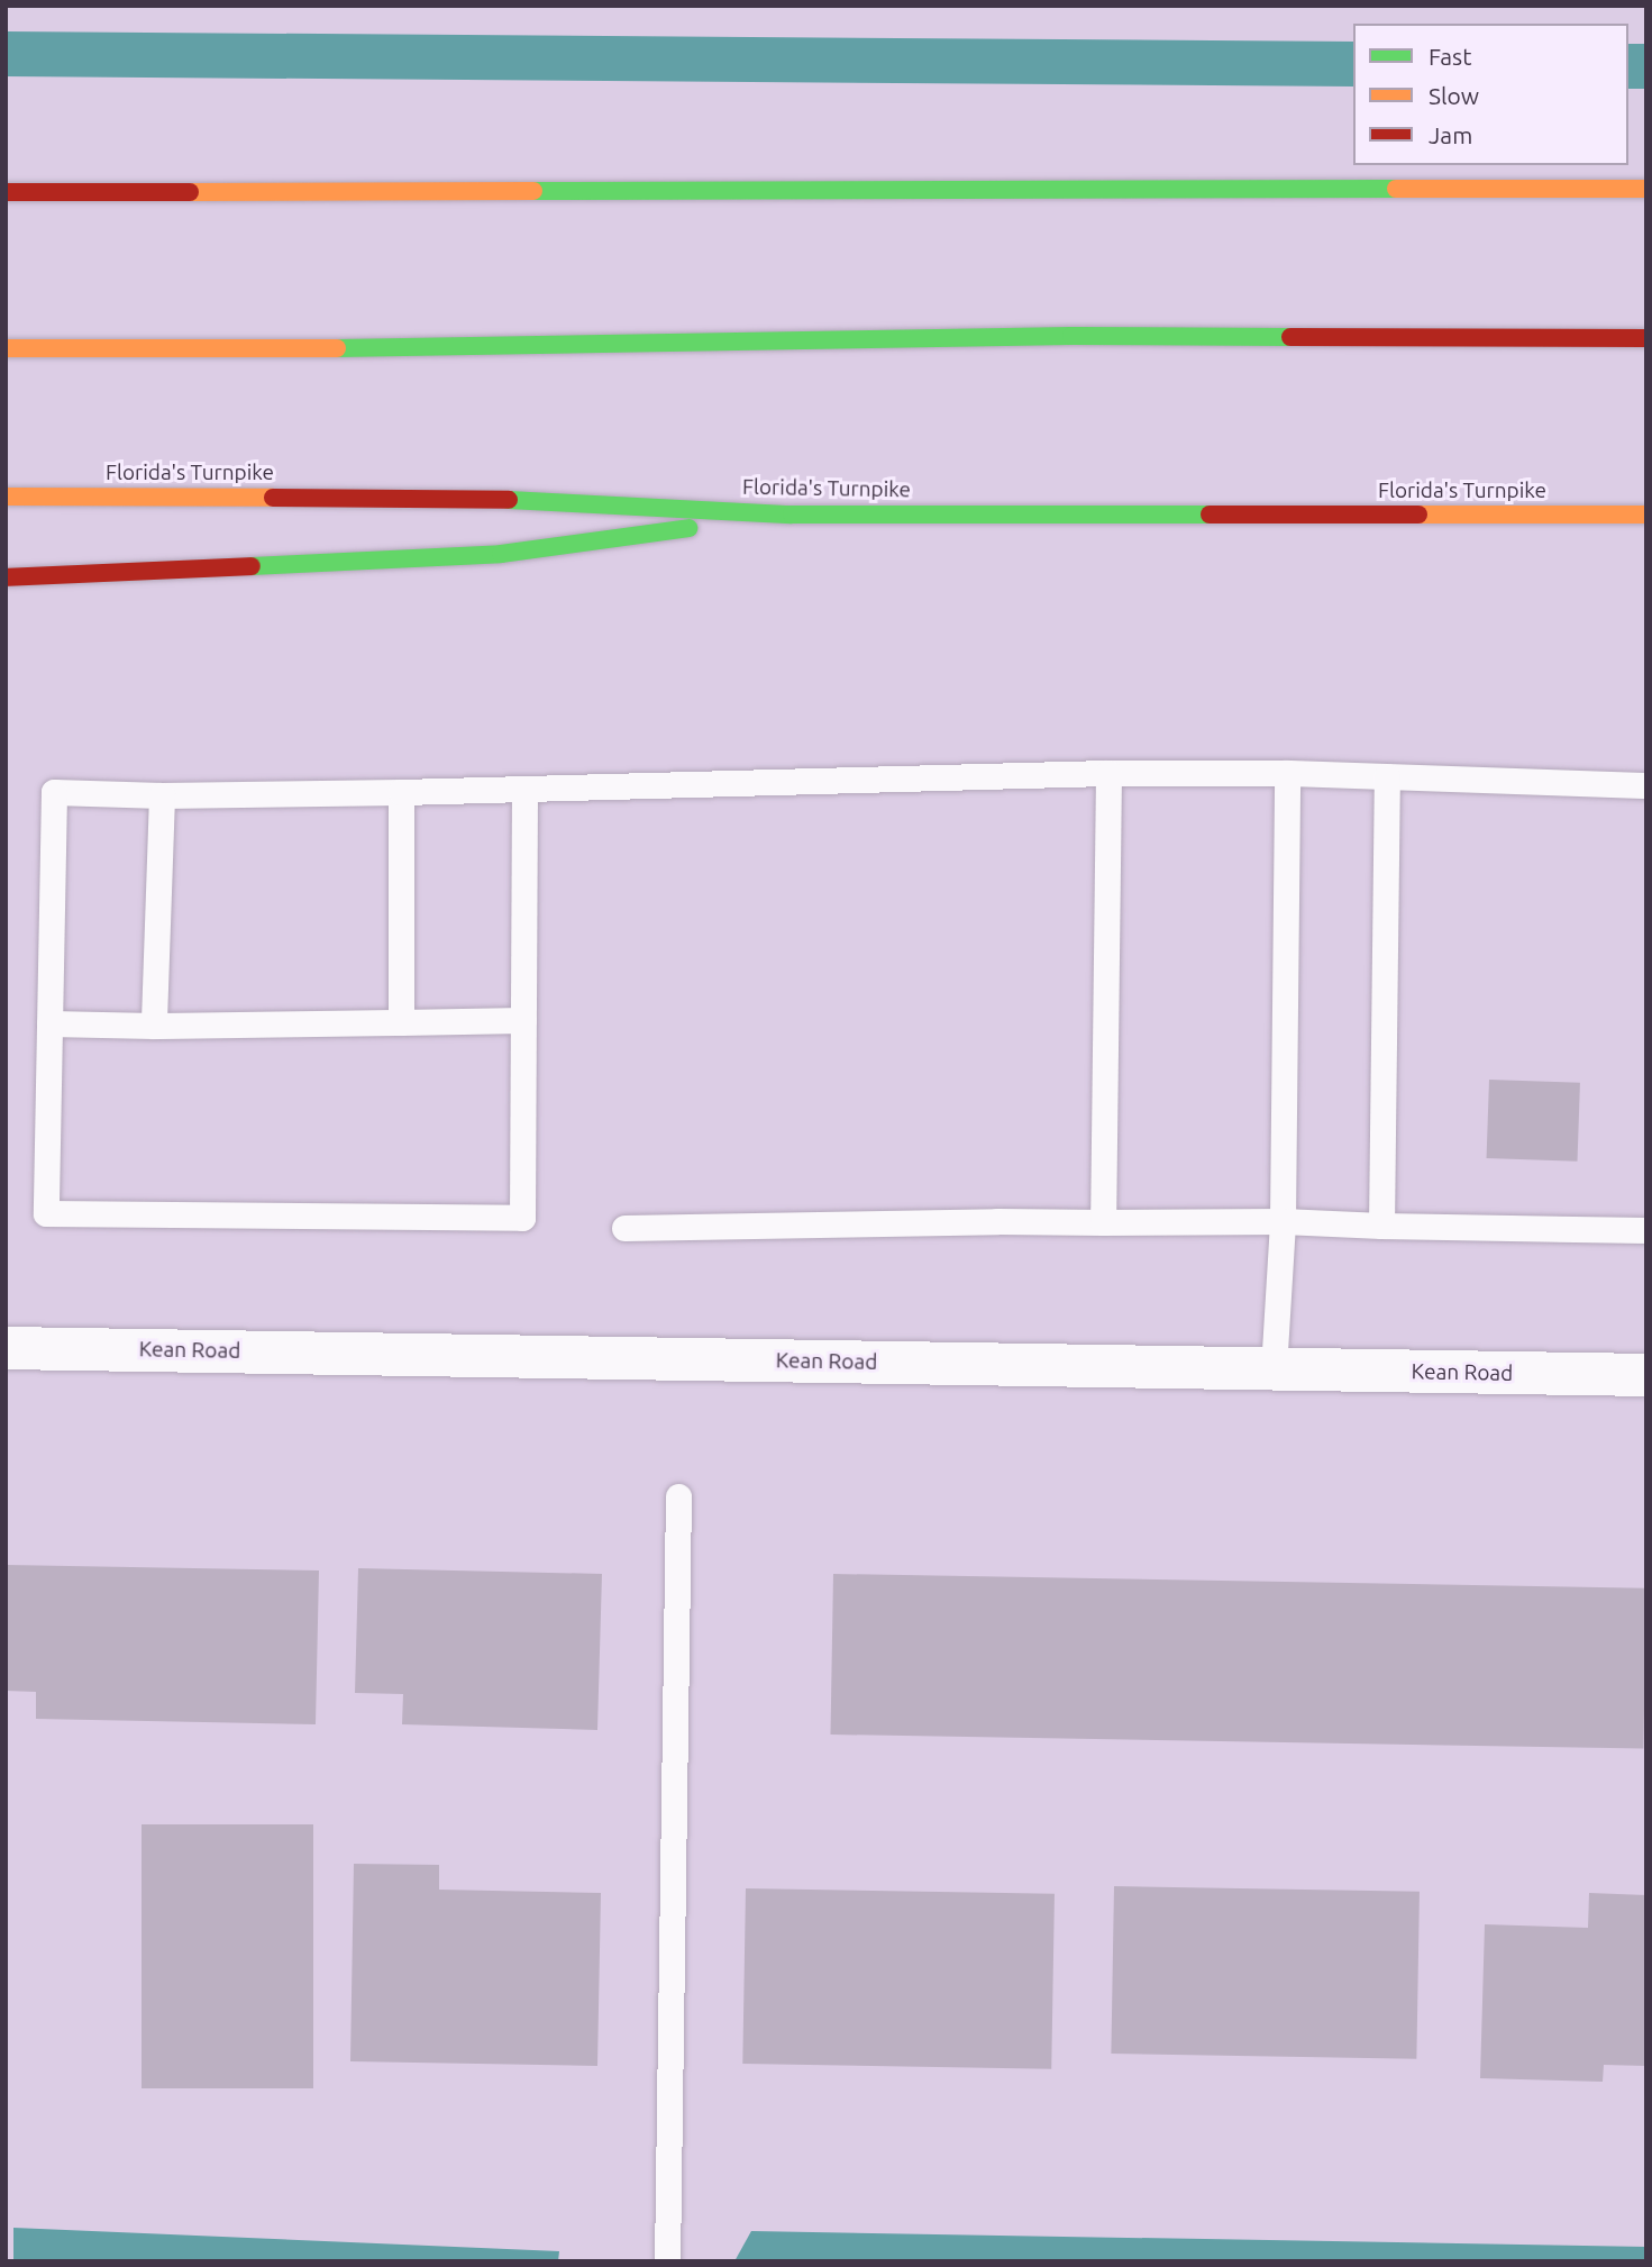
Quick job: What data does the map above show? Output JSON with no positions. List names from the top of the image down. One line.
{"streets":{"highway":["Florida's Turnpike"],"street":["Kean Road"]},"legend":["Fast","Slow","Jam"]}
